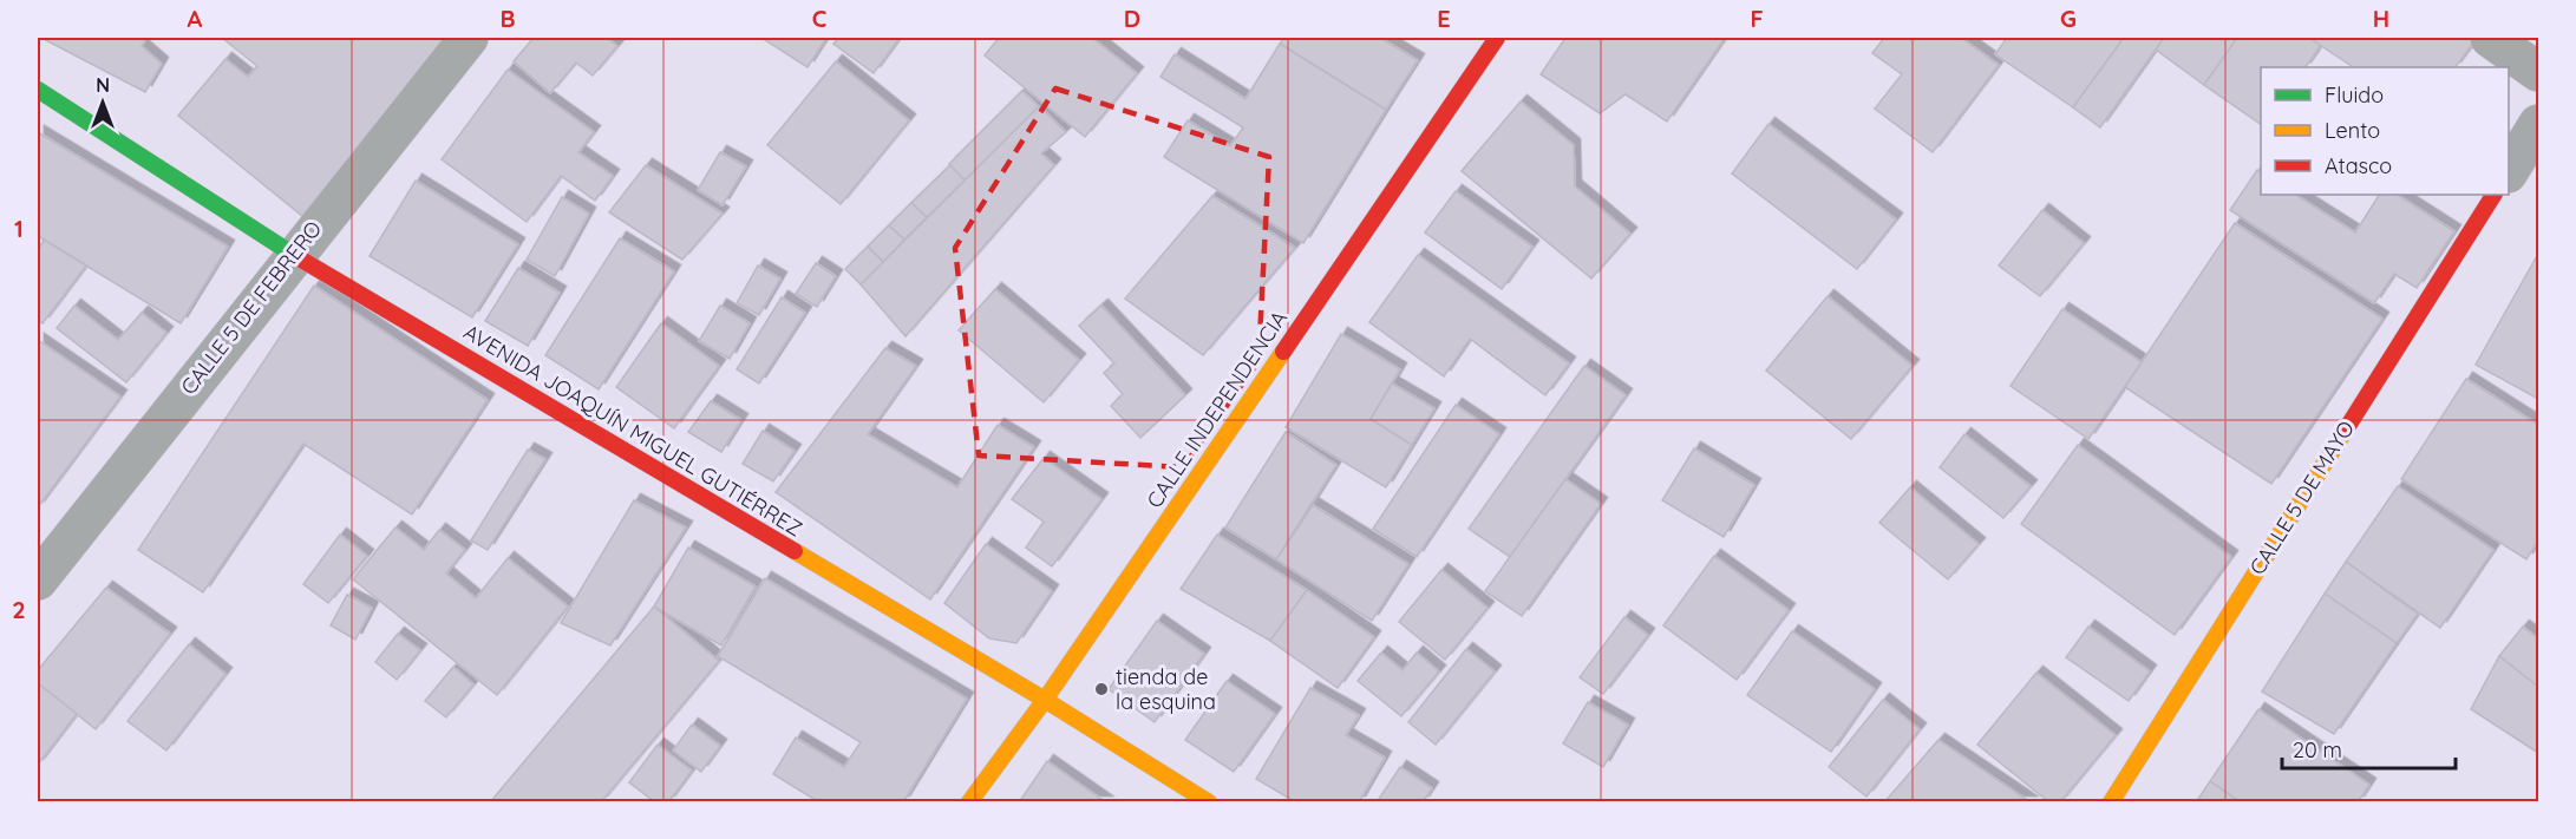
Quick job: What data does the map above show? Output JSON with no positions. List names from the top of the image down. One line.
{"streets":{"street":["CALLE 5 DE FEBRERO","CALLE INDEPENDENCIA","AVENIDA JOAQUÍN MIGUEL GUTIÉRREZ","CALLE 5 DE MAYO"]},"crossings":[["CALLE 5 DE FEBRERO","AVENIDA JOAQUÍN MIGUEL GUTIÉRREZ"],["CALLE INDEPENDENCIA","AVENIDA JOAQUÍN MIGUEL GUTIÉRREZ"]],"places":["tienda de la esquina"],"legend":["Fluido","Lento","Atasco"],"scale_bar":"20 m","north":"top","grid":{"columns":["A","B","C","D","E","F","G","H"],"rows":["1","2"]}}
